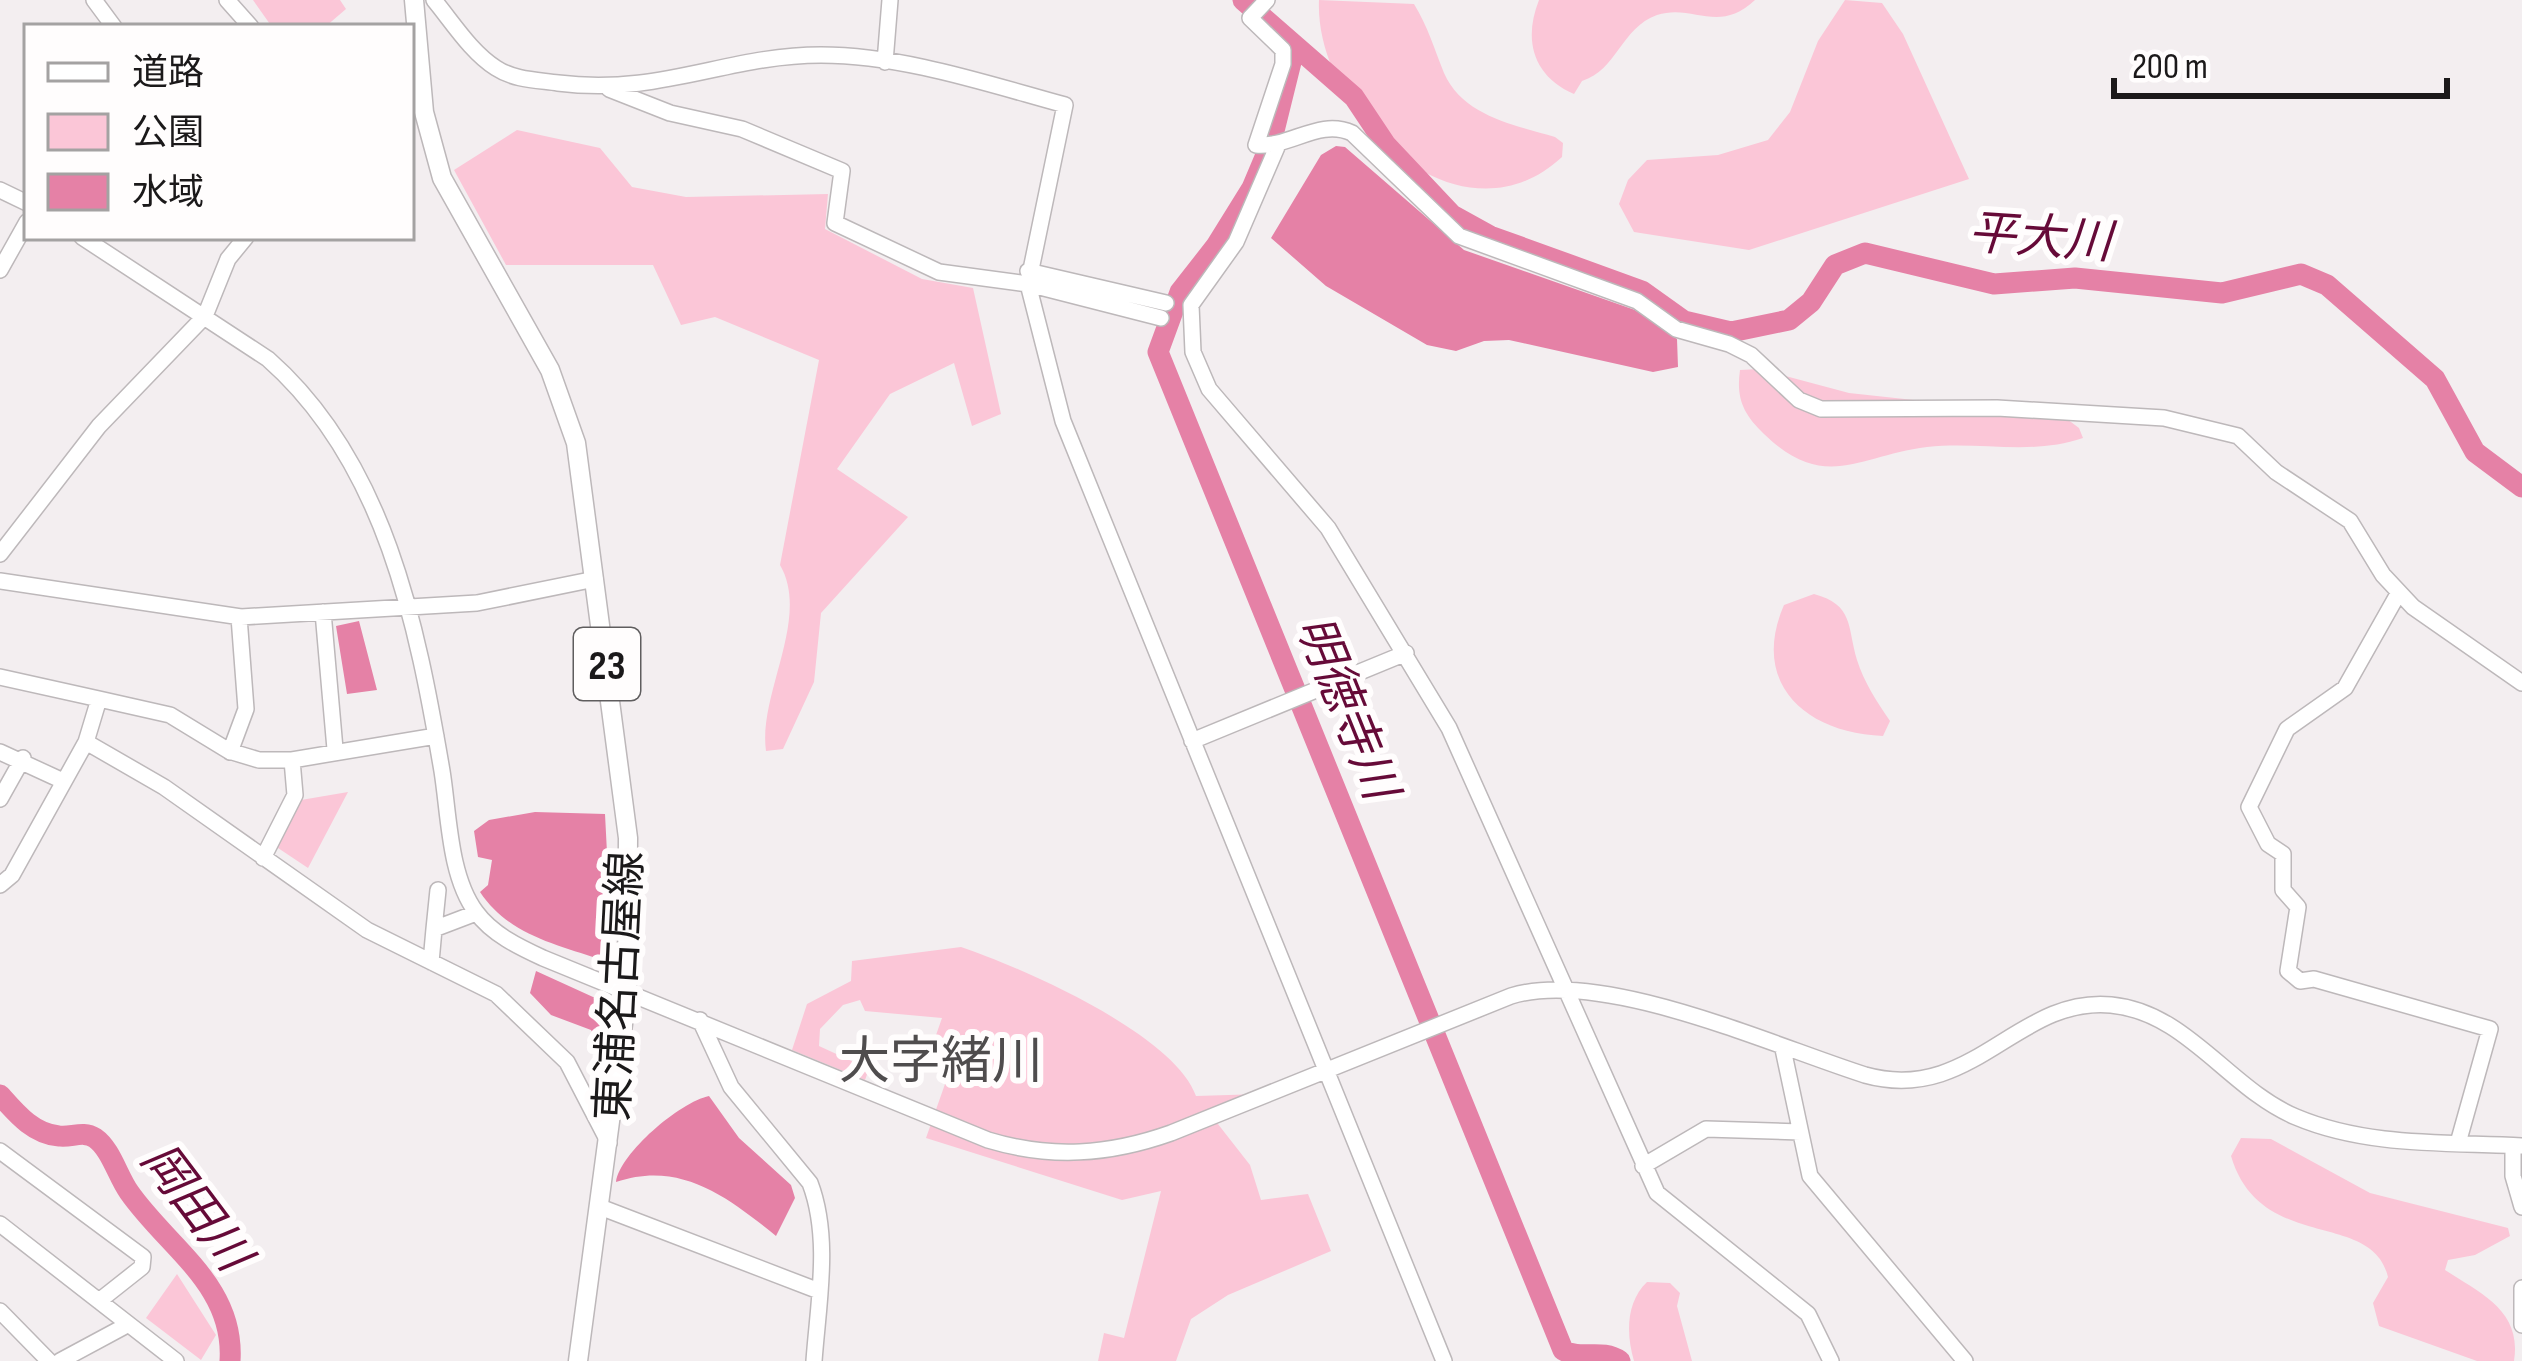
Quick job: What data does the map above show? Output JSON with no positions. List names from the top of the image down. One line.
{"streets":{"main road":["23","東浦名古屋線"]},"districts":["大字緒川"],"water":["平大川","明徳寺川","岡田川"],"legend":["道路","公園","水域"],"scale_bar":"200 m"}
